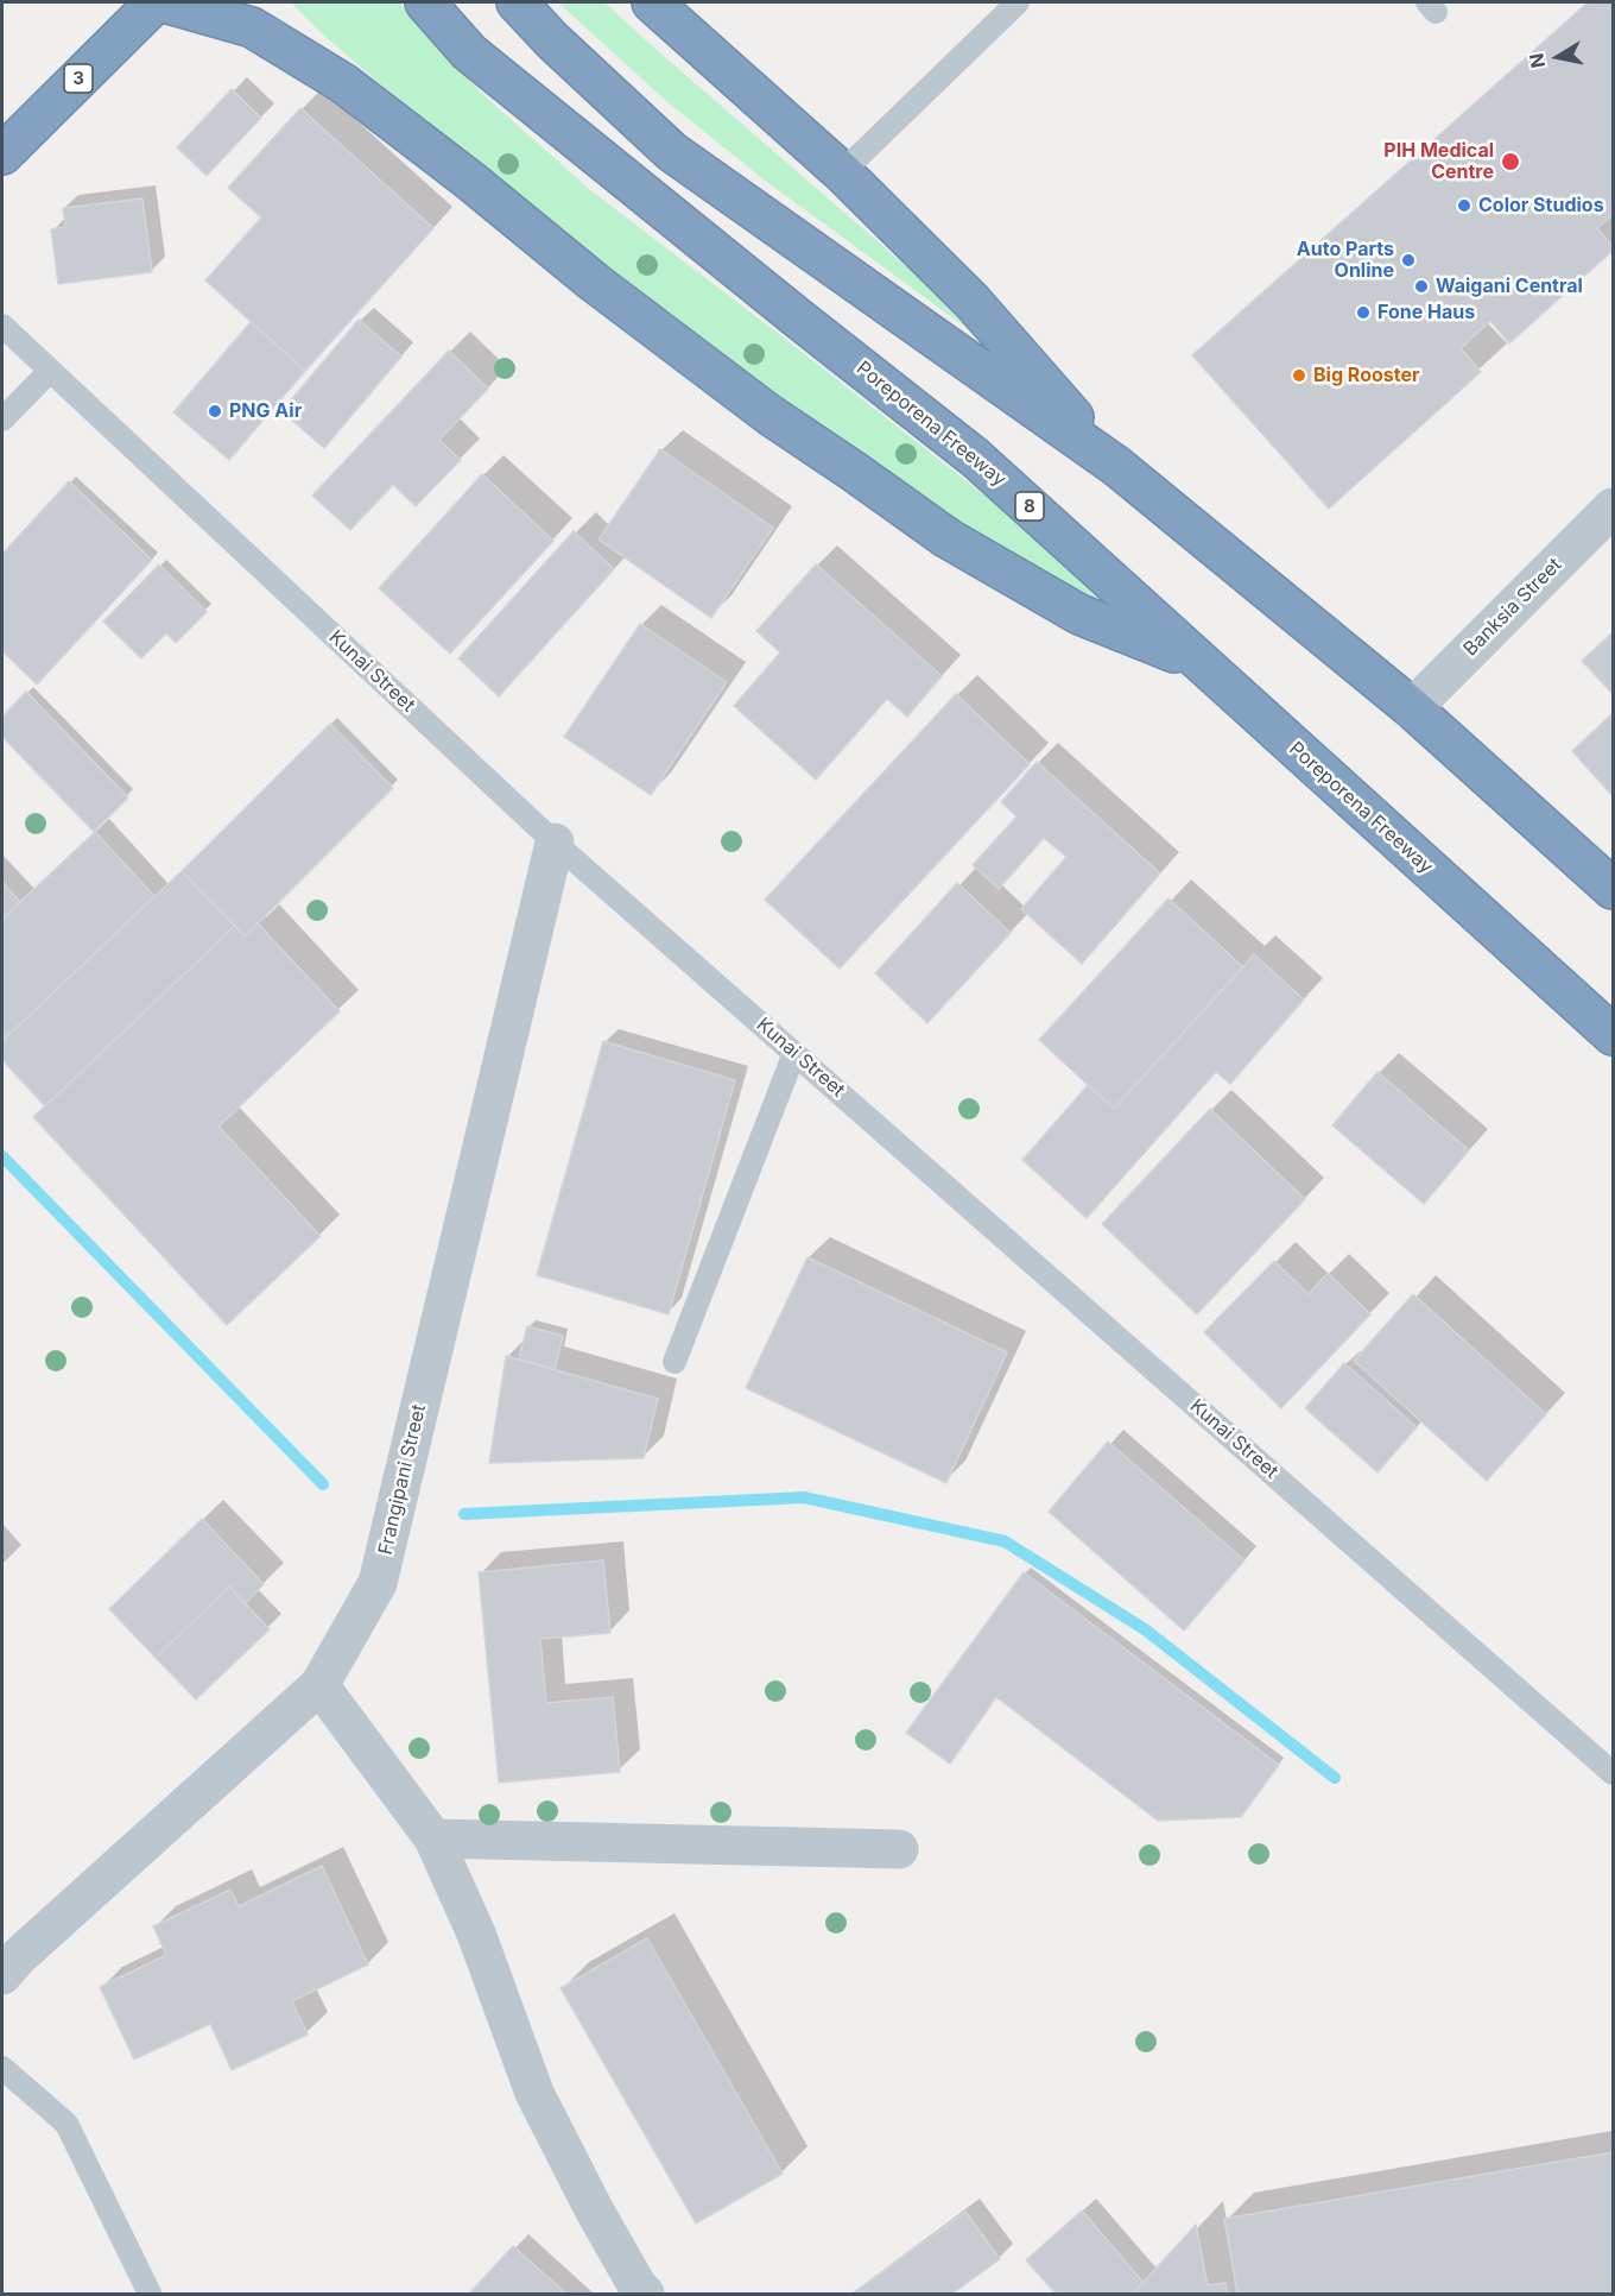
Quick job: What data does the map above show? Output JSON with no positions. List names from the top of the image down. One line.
{"streets":{"highway":["3","Poreporena Freeway","8"],"street":["Banksia Street","Frangipani Street"],"lane":["Kunai Street"]},"crossings":[["Kunai Street","Frangipani Street"]],"places":["PIH Medical Centre","Color Studios","Auto Parts Online","Waigani Central","Fone Haus","Big Rooster","PNG Air"],"north":"left"}
